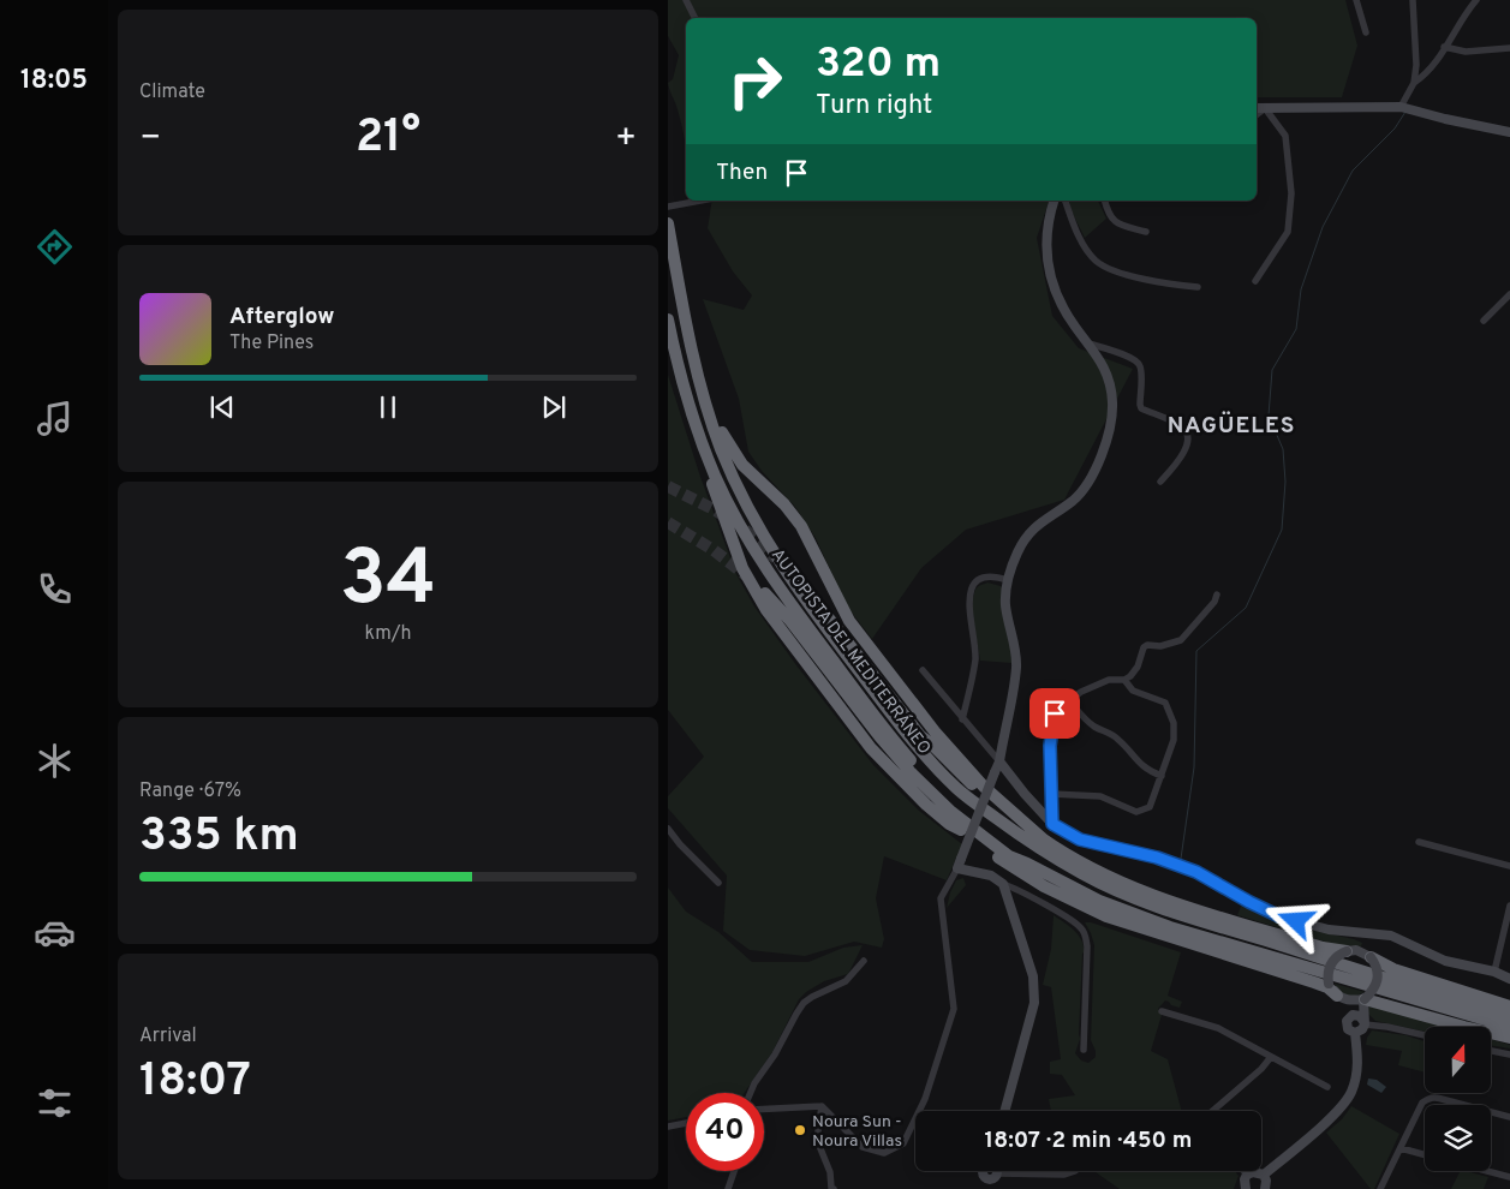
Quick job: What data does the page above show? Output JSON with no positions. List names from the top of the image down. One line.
{"streets":{"highway":["AUTOPISTA DEL MEDITERRÁNEO"]},"districts":["NAGÜELES"],"places":["Noura Sun - Noura Villas"],"north":"top","page":{"tabs":"18:05","tile":["Climate",["34","km/h"],["Range · 67%","335 km"],["Arrival","18:07"]],"turn":["320 m","Turn right"],"heat":["−","21°","+"],"then":"Then","song":["Afterglow","The Pines"],"limit":"40","trip":"18:07 · 2 min · 450 m"}}
